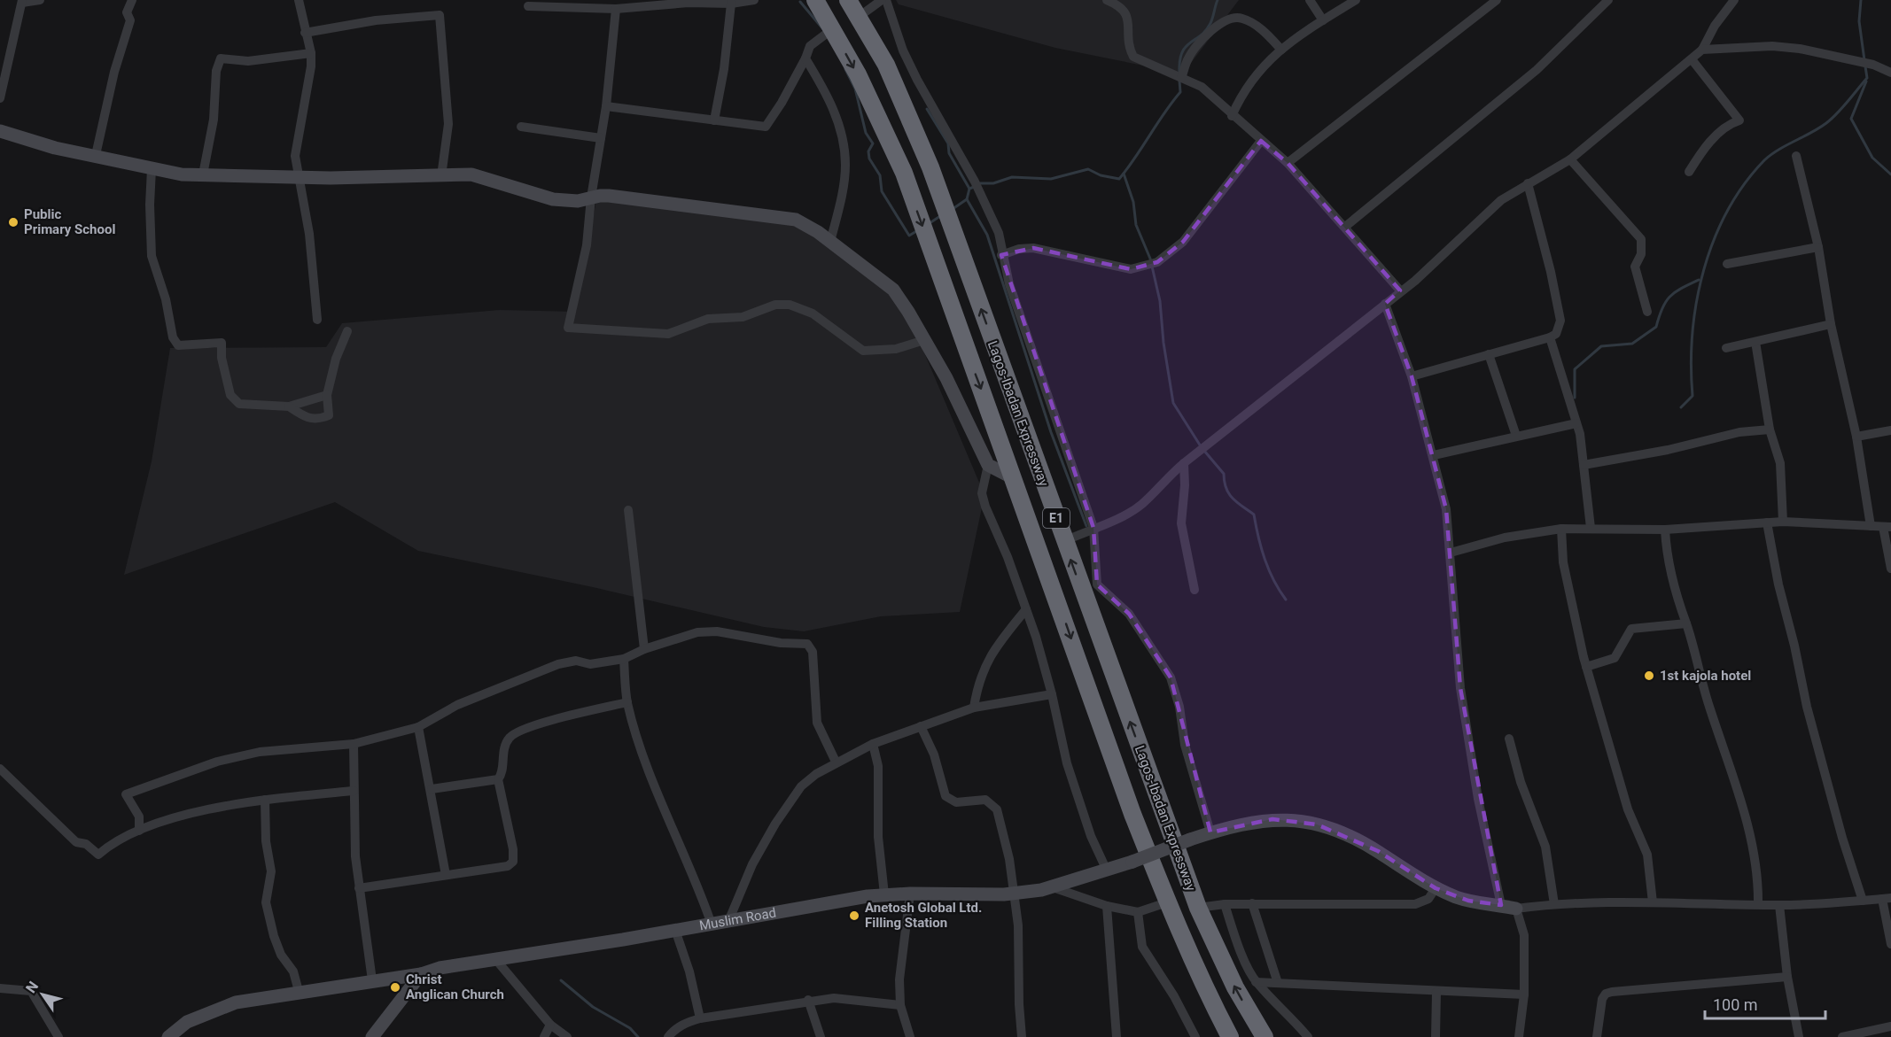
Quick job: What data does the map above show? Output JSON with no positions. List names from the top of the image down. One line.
{"streets":{"highway":["Lagos-Ibadan Expressway","E1"],"street":["Muslim Road"]},"places":["Public Primary School","1st kajola hotel","Anetosh Global Ltd. Filling Station","Christ Anglican Church"],"scale_bar":"100 m","north":"top left"}
